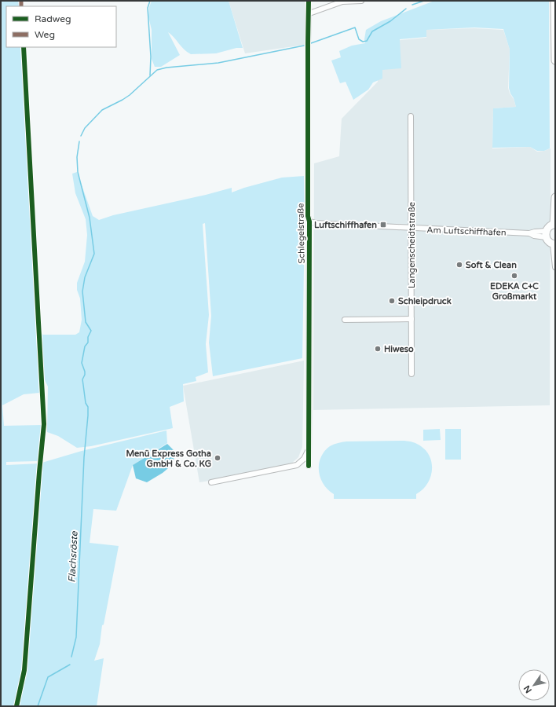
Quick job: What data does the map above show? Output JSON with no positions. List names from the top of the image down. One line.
{"streets":{"street":["Am Luftschiffhafen","Schlegelstraße","Langenscheidtstraße"]},"crossings":[["Am Luftschiffhafen","Schlegelstraße"],["Am Luftschiffhafen","Langenscheidtstraße"]],"water":["Flachsröste"],"places":{"transit":["Luftschiffhafen"],"other":["Soft & Clean","EDEKA C+C Großmarkt","Schleipdruck","Hiweso","Menü Express Gotha GmbH & Co. KG"]},"legend":["Radweg","Weg"],"north":"bottom left"}
